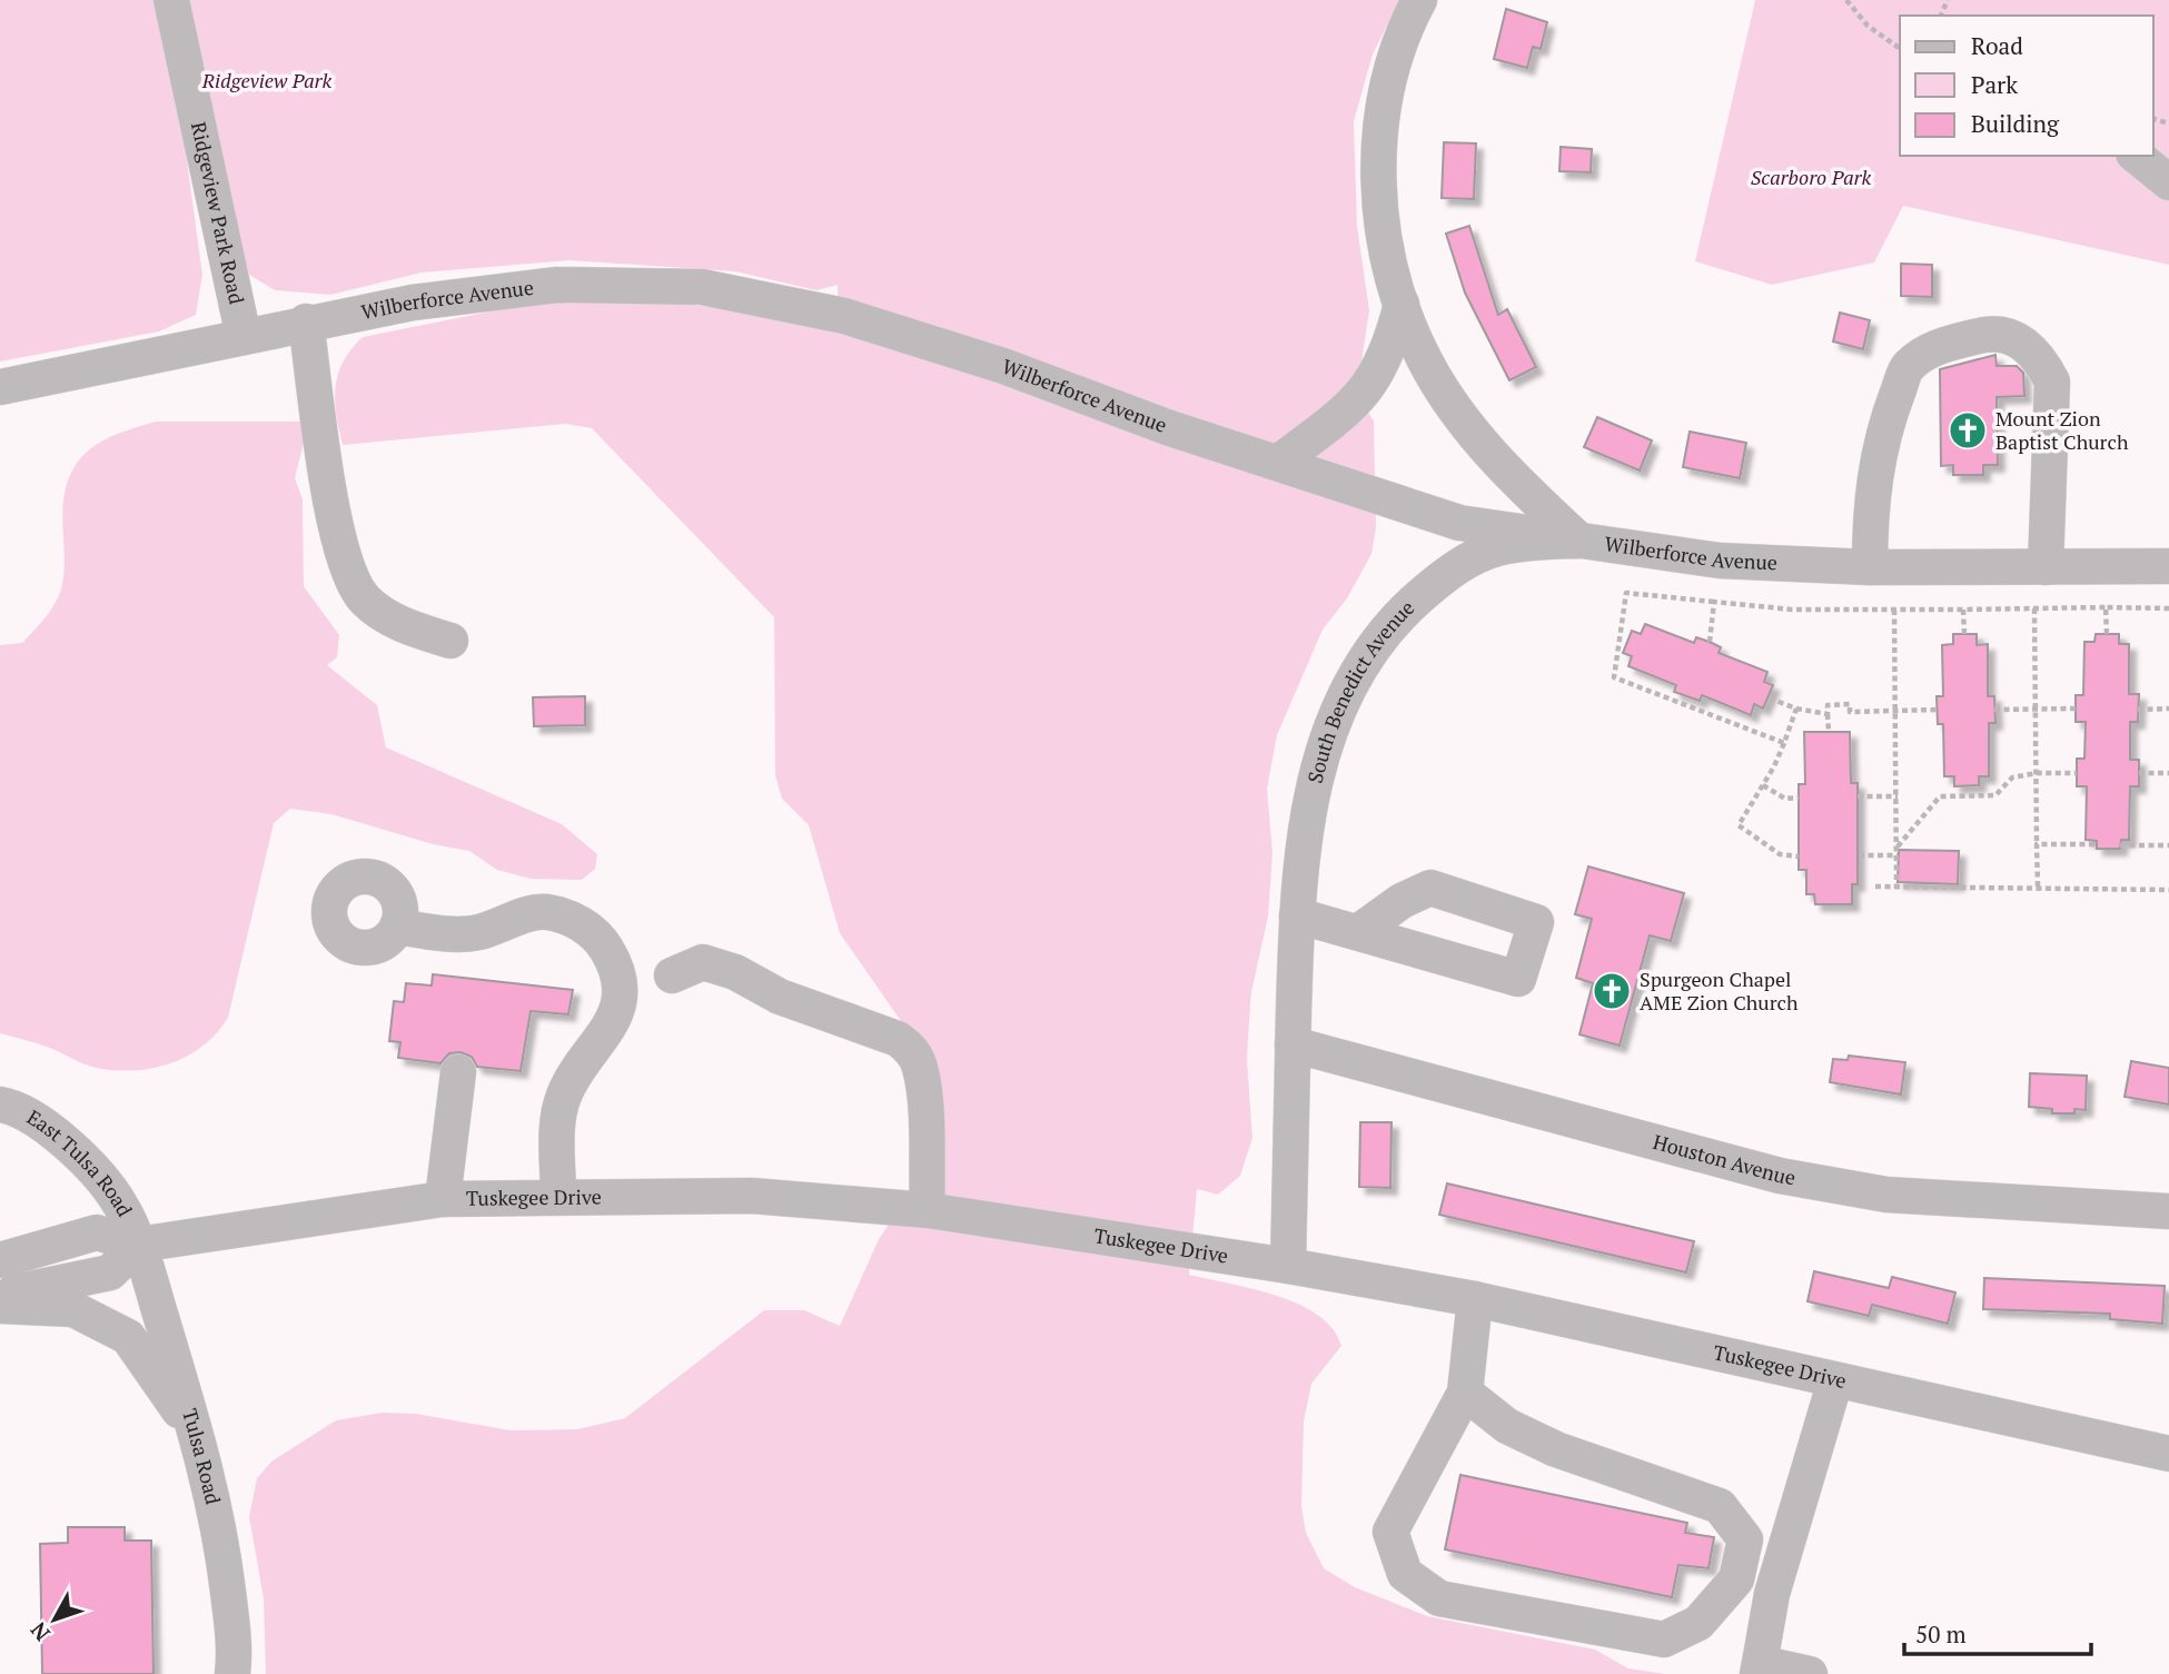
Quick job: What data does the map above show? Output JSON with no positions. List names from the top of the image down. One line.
{"streets":{"street":["Ridgeview Park Road","Wilberforce Avenue","South Benedict Avenue","Houston Avenue","East Tulsa Road","Tuskegee Drive","Tulsa Road"]},"crossings":[["Ridgeview Park Road","Wilberforce Avenue"],["Wilberforce Avenue","South Benedict Avenue"],["South Benedict Avenue","Houston Avenue"],["South Benedict Avenue","Tuskegee Drive"],["East Tulsa Road","Tuskegee Drive"],["East Tulsa Road","Tulsa Road"],["Tuskegee Drive","Tulsa Road"]],"parks":["Ridgeview Park","Scarboro Park"],"places":{"church":["Mount Zion Baptist Church","Spurgeon Chapel AME Zion Church"]},"legend":["Road","Park","Building"],"scale_bar":"50 m","north":"bottom left"}
